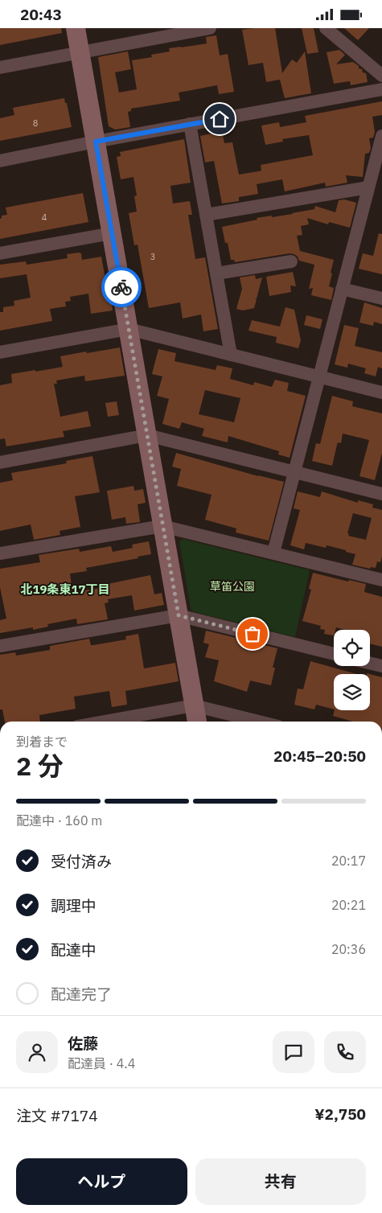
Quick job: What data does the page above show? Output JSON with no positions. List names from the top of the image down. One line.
{"districts":["北19条東17丁目"],"parks":["草笛公園"],"house_numbers":["8","4","3"],"page":{"status":"20:43","heading":["2 分","到着まで","20:45–20:50"],"panel":["佐藤","配達員 · 4.4","注文 #7174","¥2,750"],"bar":"配達中 · 160 m","list":[["受付済み","20:17"],["調理中","20:21"],["配達中","20:36"],"配達完了"],"buttons":["ヘルプ","共有"]}}
